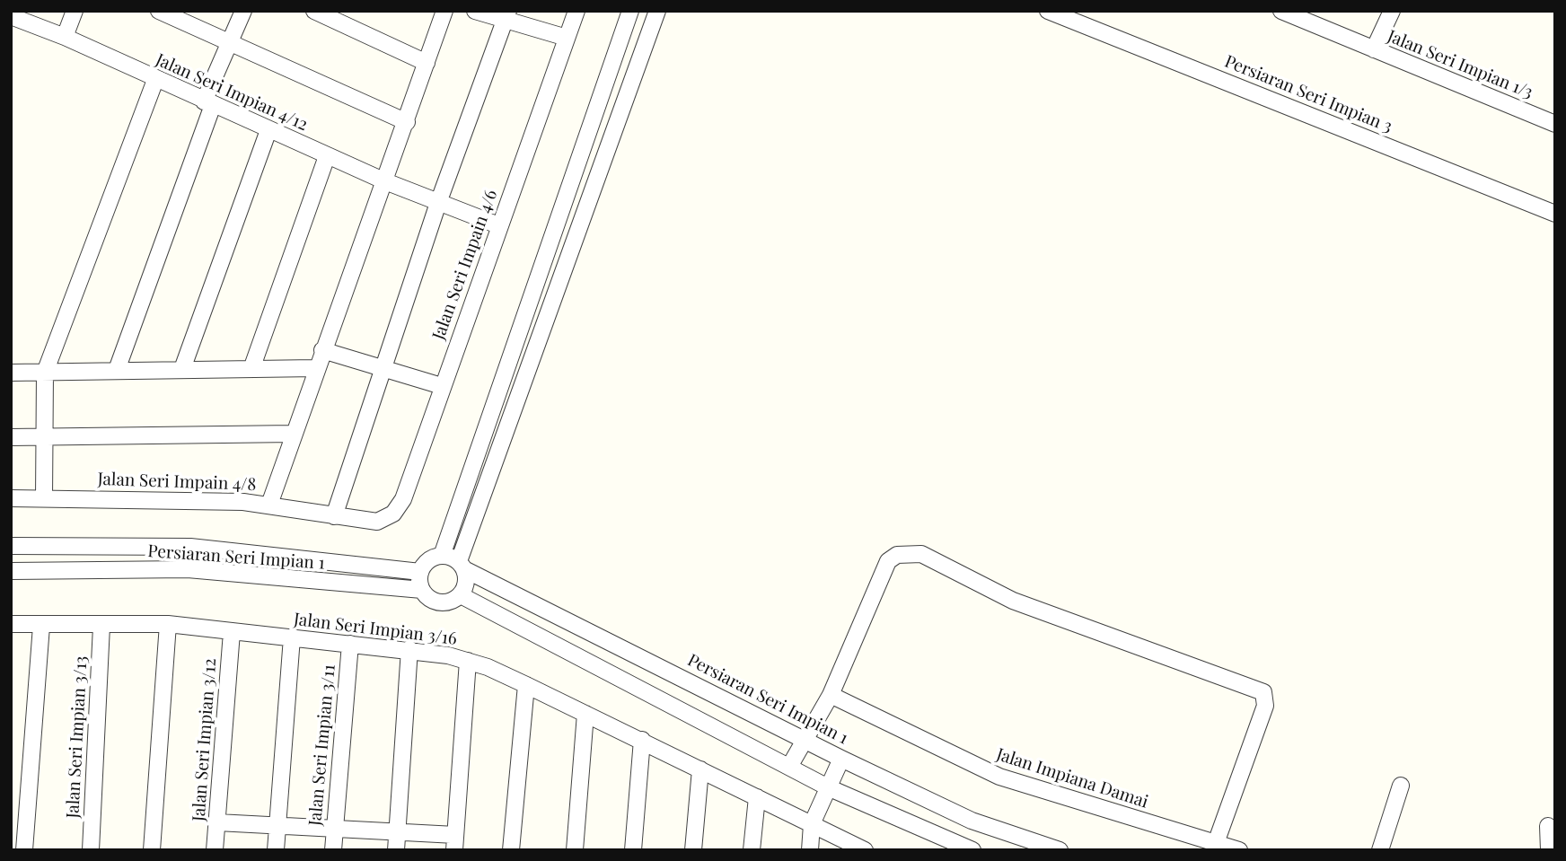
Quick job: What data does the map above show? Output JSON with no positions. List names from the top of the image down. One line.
{"streets":{"street":["Jalan Seri Impian 1/3","Jalan Seri Impian 4/12","Persiaran Seri Impian 3","Jalan Seri Impain 4/6","Jalan Seri Impain 4/8","Persiaran Seri Impian 1","Jalan Seri Impian 3/16","Jalan Seri Impian 3/13","Jalan Seri Impian 3/12","Jalan Seri Impian 3/11","Jalan Impiana Damai"]},"crossings":[["Jalan Seri Impian 4/12","Jalan Seri Impain 4/6"],["Jalan Seri Impain 4/6","Jalan Seri Impain 4/8"],["Jalan Seri Impian 3/16","Jalan Seri Impian 3/13"],["Jalan Seri Impian 3/16","Jalan Seri Impian 3/12"],["Jalan Seri Impian 3/16","Jalan Seri Impian 3/11"]]}
